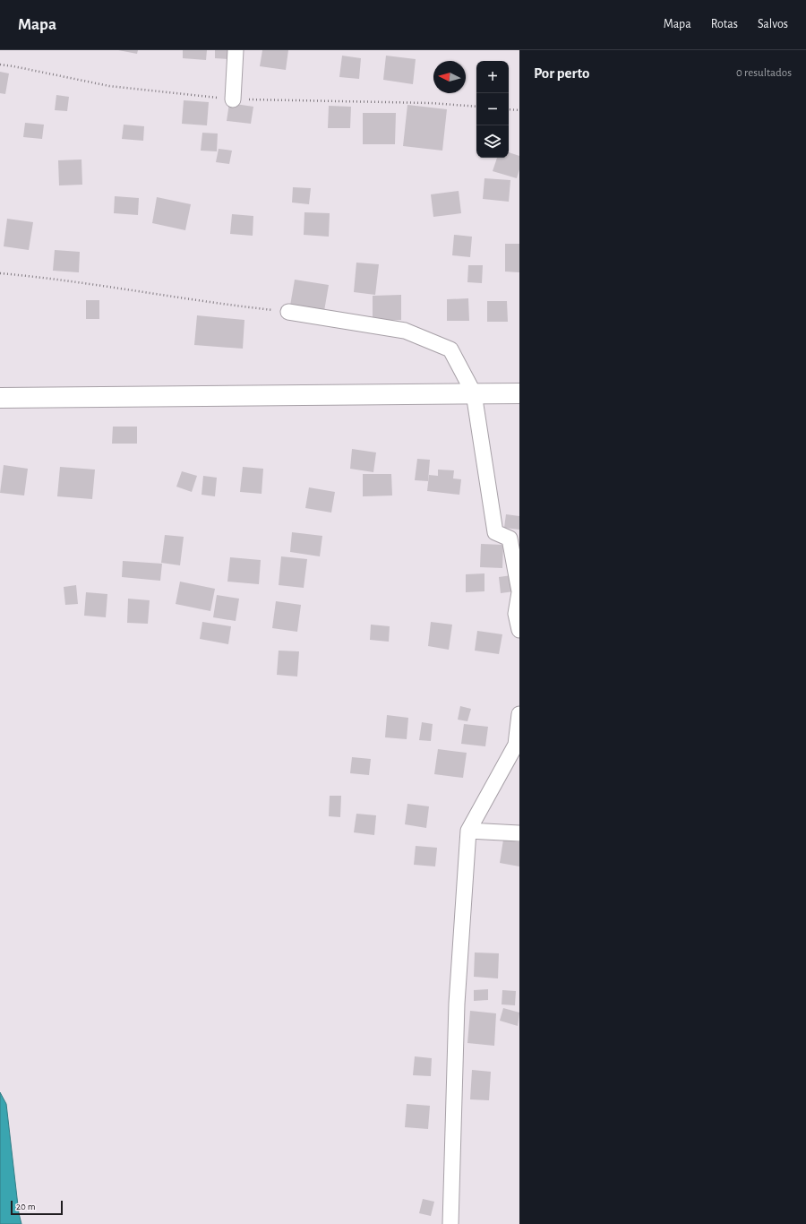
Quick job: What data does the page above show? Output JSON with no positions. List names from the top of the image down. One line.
{"scale_bar":"20 m","north":"left","page":{"header":"Mapa","nav":["Mapa","Rotas","Salvos"],"heading":["Por perto","0 resultados"],"map_buttons":["+","−"],"scale":"20 m"}}
